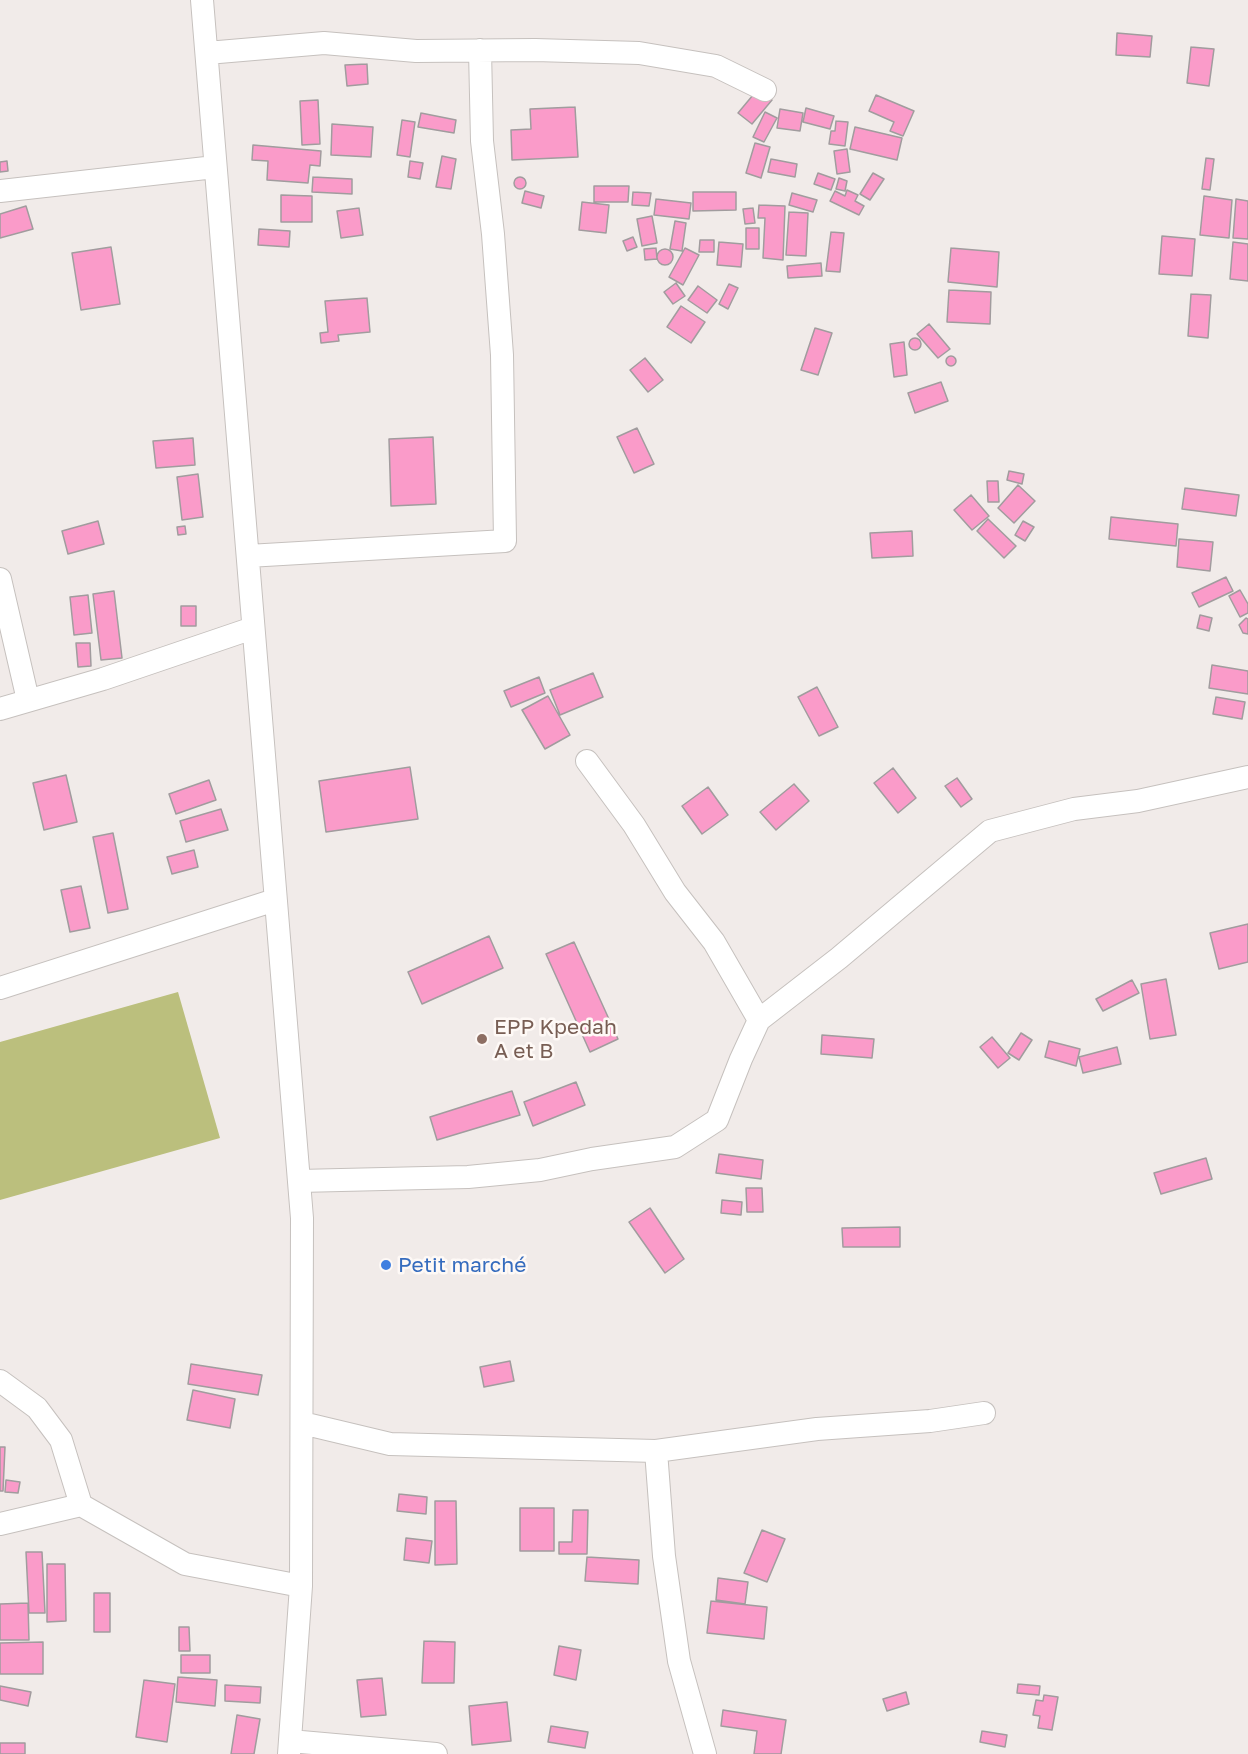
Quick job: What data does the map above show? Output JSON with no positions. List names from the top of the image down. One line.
{"places":["EPP Kpedah A et B","Petit marché"]}
